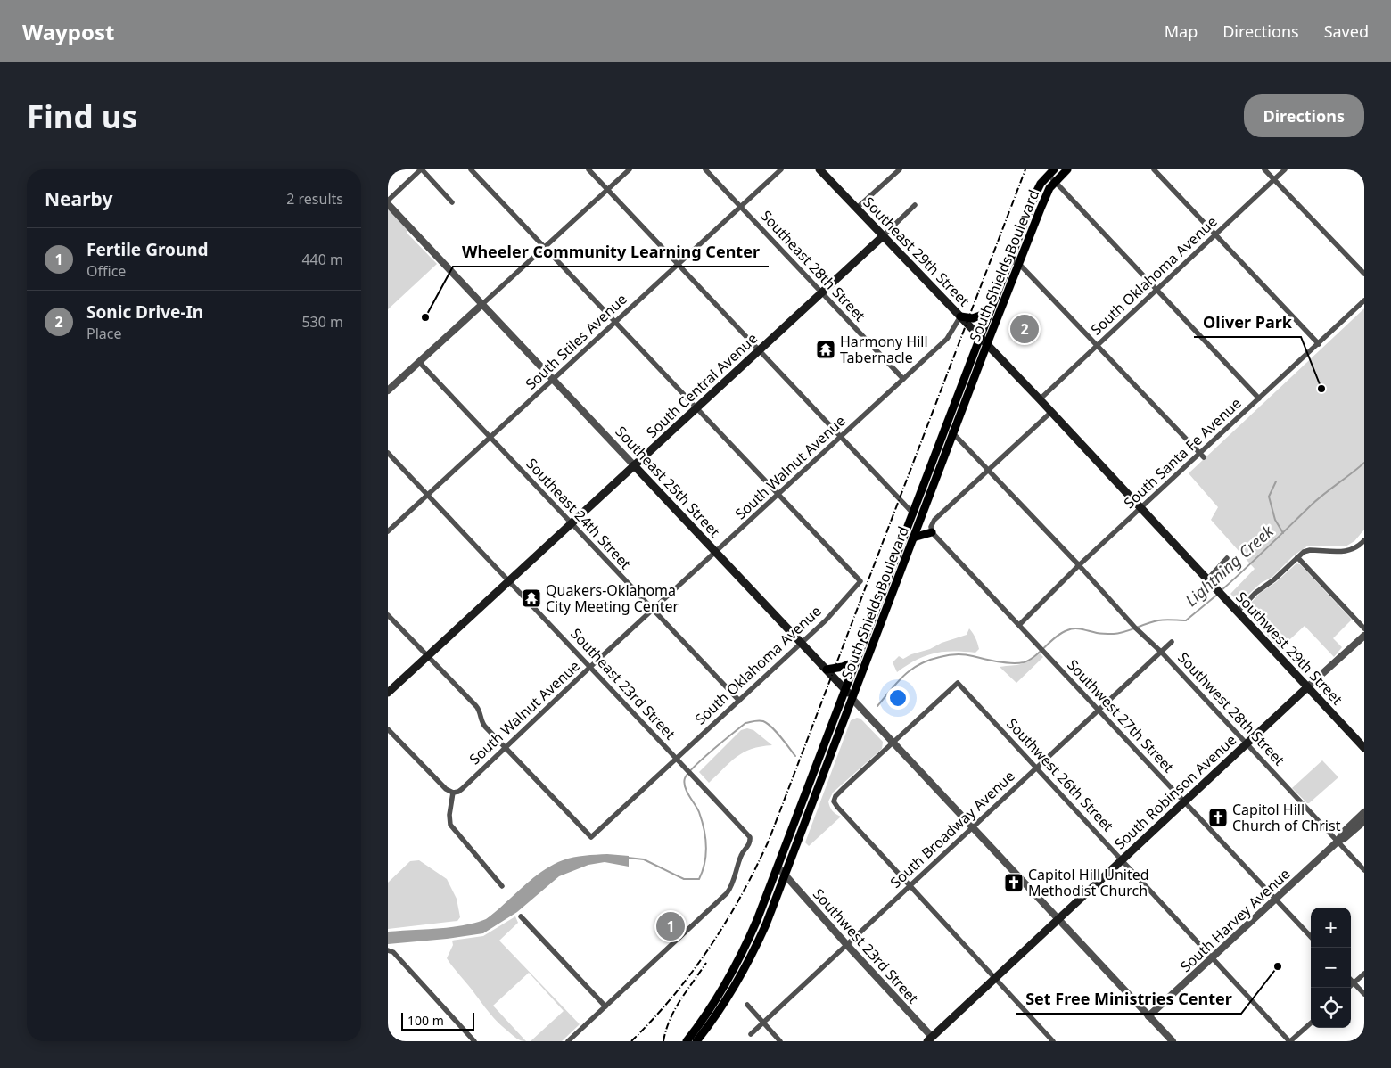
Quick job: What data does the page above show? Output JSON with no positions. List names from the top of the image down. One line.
{"streets":{"main road":["Southeast 29th Street","South Shields Boulevard","South Central Avenue","Southeast 25th Street","Southwest 29th Street","South Robinson Avenue"],"street":["Southeast 28th Street","South Oklahoma Avenue","South Stiles Avenue","South Santa Fe Avenue","South Walnut Avenue","Southeast 24th Street","Southeast 23rd Street","Southwest 28th Street","Southwest 27th Street","Southwest 26th Street","South Broadway Avenue","South Harvey Avenue","Southwest 23rd Street"]},"crossings":[["Southeast 29th Street","South Shields Boulevard"],["Southeast 29th Street","South Oklahoma Avenue"],["Southeast 29th Street","South Central Avenue"],["Southeast 29th Street","South Santa Fe Avenue"],["Southeast 29th Street","South Walnut Avenue"],["Southeast 29th Street","Southwest 29th Street"],["Southeast 28th Street","South Stiles Avenue"],["Southeast 28th Street","South Central Avenue"],["Southeast 28th Street","South Walnut Avenue"],["South Shields Boulevard","Southeast 25th Street"],["South Shields Boulevard","Southwest 23rd Street"],["South Oklahoma Avenue","South Walnut Avenue"],["South Oklahoma Avenue","Southeast 25th Street"],["South Oklahoma Avenue","Southeast 24th Street"],["South Oklahoma Avenue","Southeast 23rd Street"],["South Stiles Avenue","Southeast 25th Street"],["South Stiles Avenue","Southeast 24th Street"],["South Stiles Avenue","Southeast 23rd Street"],["South Central Avenue","Southeast 25th Street"],["South Central Avenue","Southeast 24th Street"],["South Central Avenue","Southeast 23rd Street"],["South Santa Fe Avenue","Southwest 29th Street"],["South Santa Fe Avenue","Southwest 28th Street"],["South Santa Fe Avenue","Southwest 27th Street"],["South Walnut Avenue","Southeast 25th Street"],["South Walnut Avenue","Southeast 24th Street"],["South Walnut Avenue","Southeast 23rd Street"],["Southeast 25th Street","Southwest 26th Street"],["Southeast 25th Street","South Robinson Avenue"],["Southeast 25th Street","South Broadway Avenue"],["Southeast 25th Street","South Harvey Avenue"],["Southwest 29th Street","South Robinson Avenue"],["Southwest 28th Street","South Robinson Avenue"],["Southwest 28th Street","South Broadway Avenue"],["Southwest 28th Street","South Harvey Avenue"],["Southwest 27th Street","South Robinson Avenue"],["Southwest 27th Street","South Broadway Avenue"],["Southwest 27th Street","South Harvey Avenue"],["Southwest 26th Street","South Robinson Avenue"],["Southwest 26th Street","South Broadway Avenue"],["Southwest 26th Street","South Harvey Avenue"],["South Robinson Avenue","Southwest 23rd Street"],["South Broadway Avenue","Southwest 23rd Street"]],"water":["Lightning Creek"],"places":{"other":["Wheeler Community Learning Center","Oliver Park","Set Free Ministries Center"],"temple":["Harmony Hill Tabernacle","Quakers-Oklahoma City Meeting Center"],"church":["Capitol Hill Church of Christ","Capitol Hill United Methodist Church"]},"scale_bar":"100 m","page":{"header":"Waypost","nav":["Map","Directions","Saved"],"buttons":"Directions","title":"Find us","heading":["Nearby","2 results"],"list":[{"mark":"1","name":"Fertile Ground","note":"Office","value":"440 m"},{"mark":"2","name":"Sonic Drive-In","note":"Place","value":"530 m"}],"pins":["2","1"],"map_buttons":["+","−"],"scale":"100 m"}}
